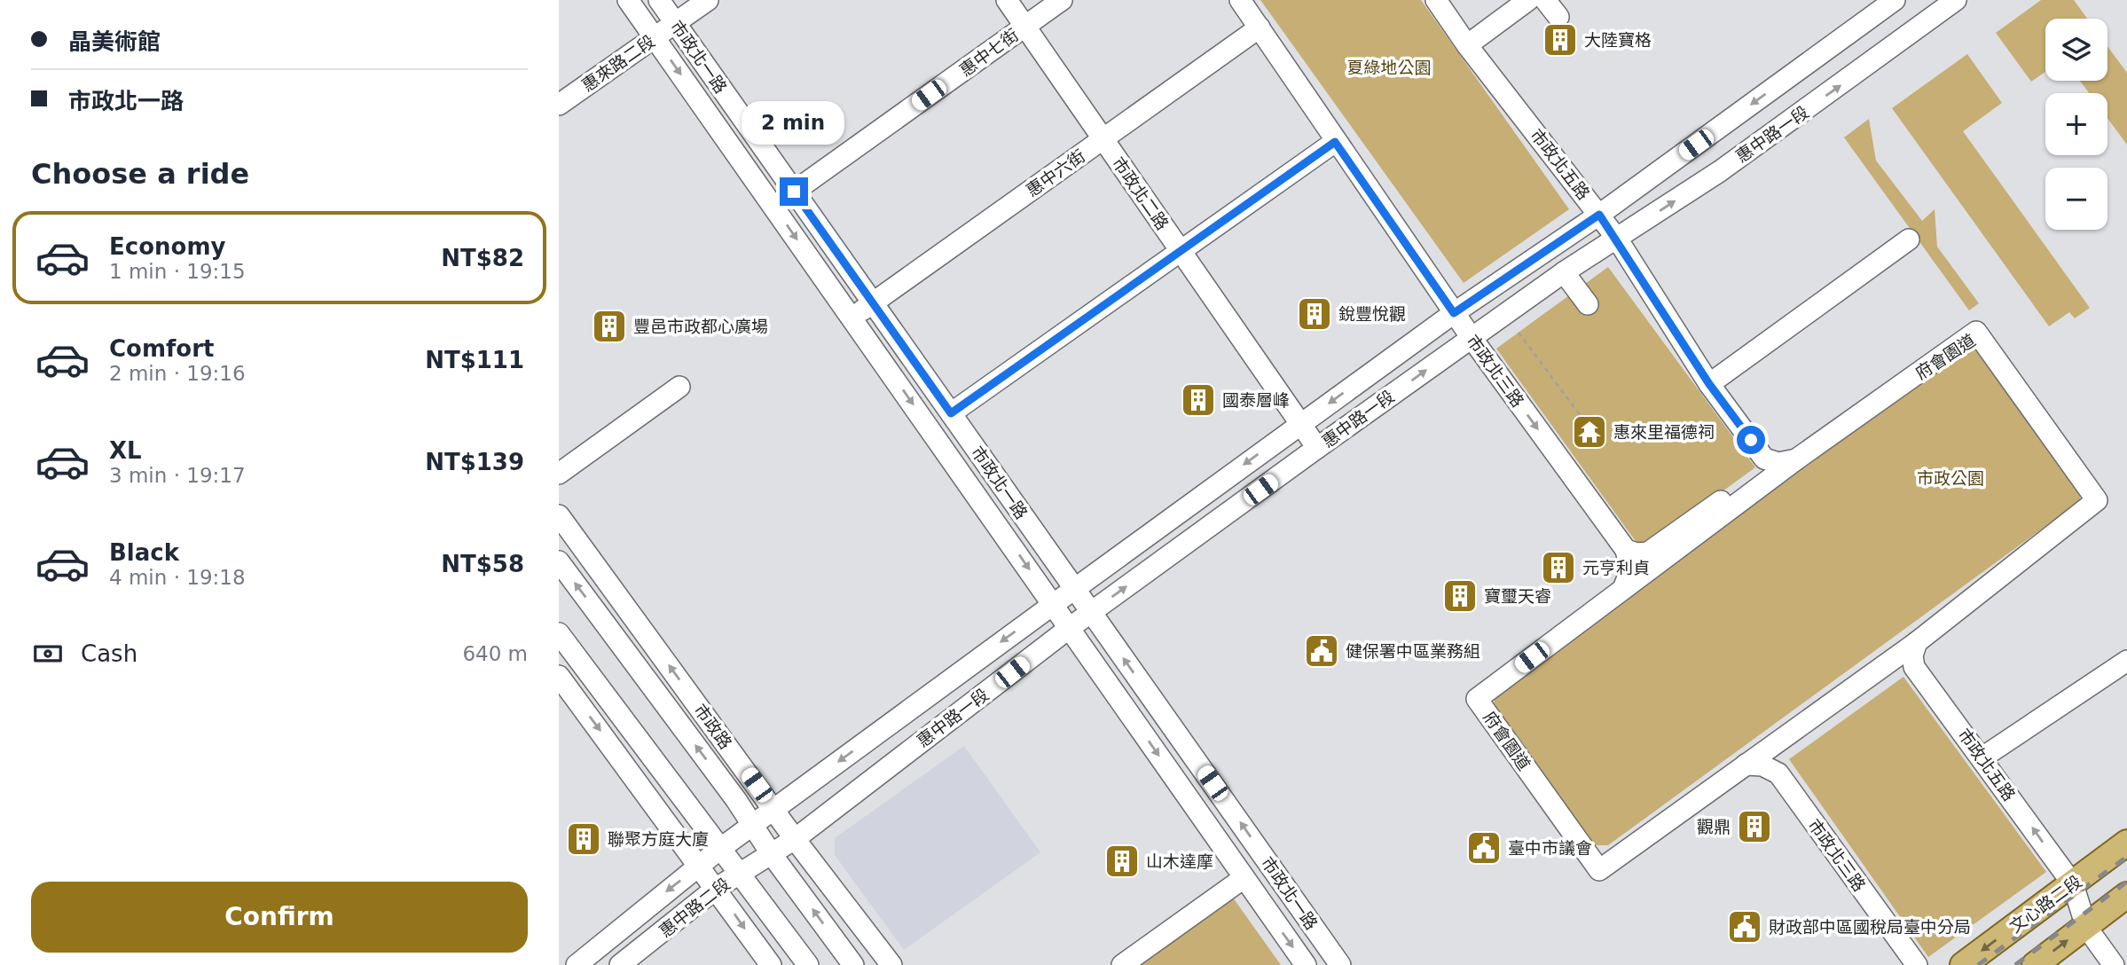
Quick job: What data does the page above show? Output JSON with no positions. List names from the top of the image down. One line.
{"streets":{"main road":["文心路二段"],"street":["惠中七街","市政北一路","惠來路二段","惠中路一段","市政北五路","惠中六街","市政北二路","府會園道","市政北三路","市政路","惠中路二段"]},"crossings":[["惠中七街","市政北一路"],["惠中七街","市政北二路"],["市政北一路","惠來路二段"],["市政北一路","惠中路一段"],["市政北一路","惠中六街"],["惠中路一段","市政北五路"],["惠中路一段","市政北二路"],["惠中路一段","市政北三路"],["惠中路一段","市政路"],["惠中路一段","惠中路二段"],["市政北五路","文心路二段"],["惠中六街","市政北二路"],["惠中六街","市政北三路"],["市政路","惠中路二段"]],"parks":["夏綠地公園","市政公園"],"places":{"building":["大陸寶格","銳豐悅觀","豐邑市政都心廣場","國泰層峰","元亨利貞","寶璽天睿","觀鼎","聯聚方庭大廈","山木達摩"],"temple":["惠來里福德祠"],"public building":["健保署中區業務組","臺中市議會","財政部中區國稅局臺中分局"]},"page":{"banner":["晶美術館","市政北一路"],"map_buttons":["+","−"],"bubble":"2 min","heading":"Choose a ride","list":[{"name":"Economy","note":"1 min · 19:15","value":"NT$82"},{"name":"Comfort","note":"2 min · 19:16","value":"NT$111"},{"name":"XL","note":"3 min · 19:17","value":"NT$139"},{"name":"Black","note":"4 min · 19:18","value":"NT$58"}],"pay":["Cash","640 m"],"buttons":"Confirm"}}
